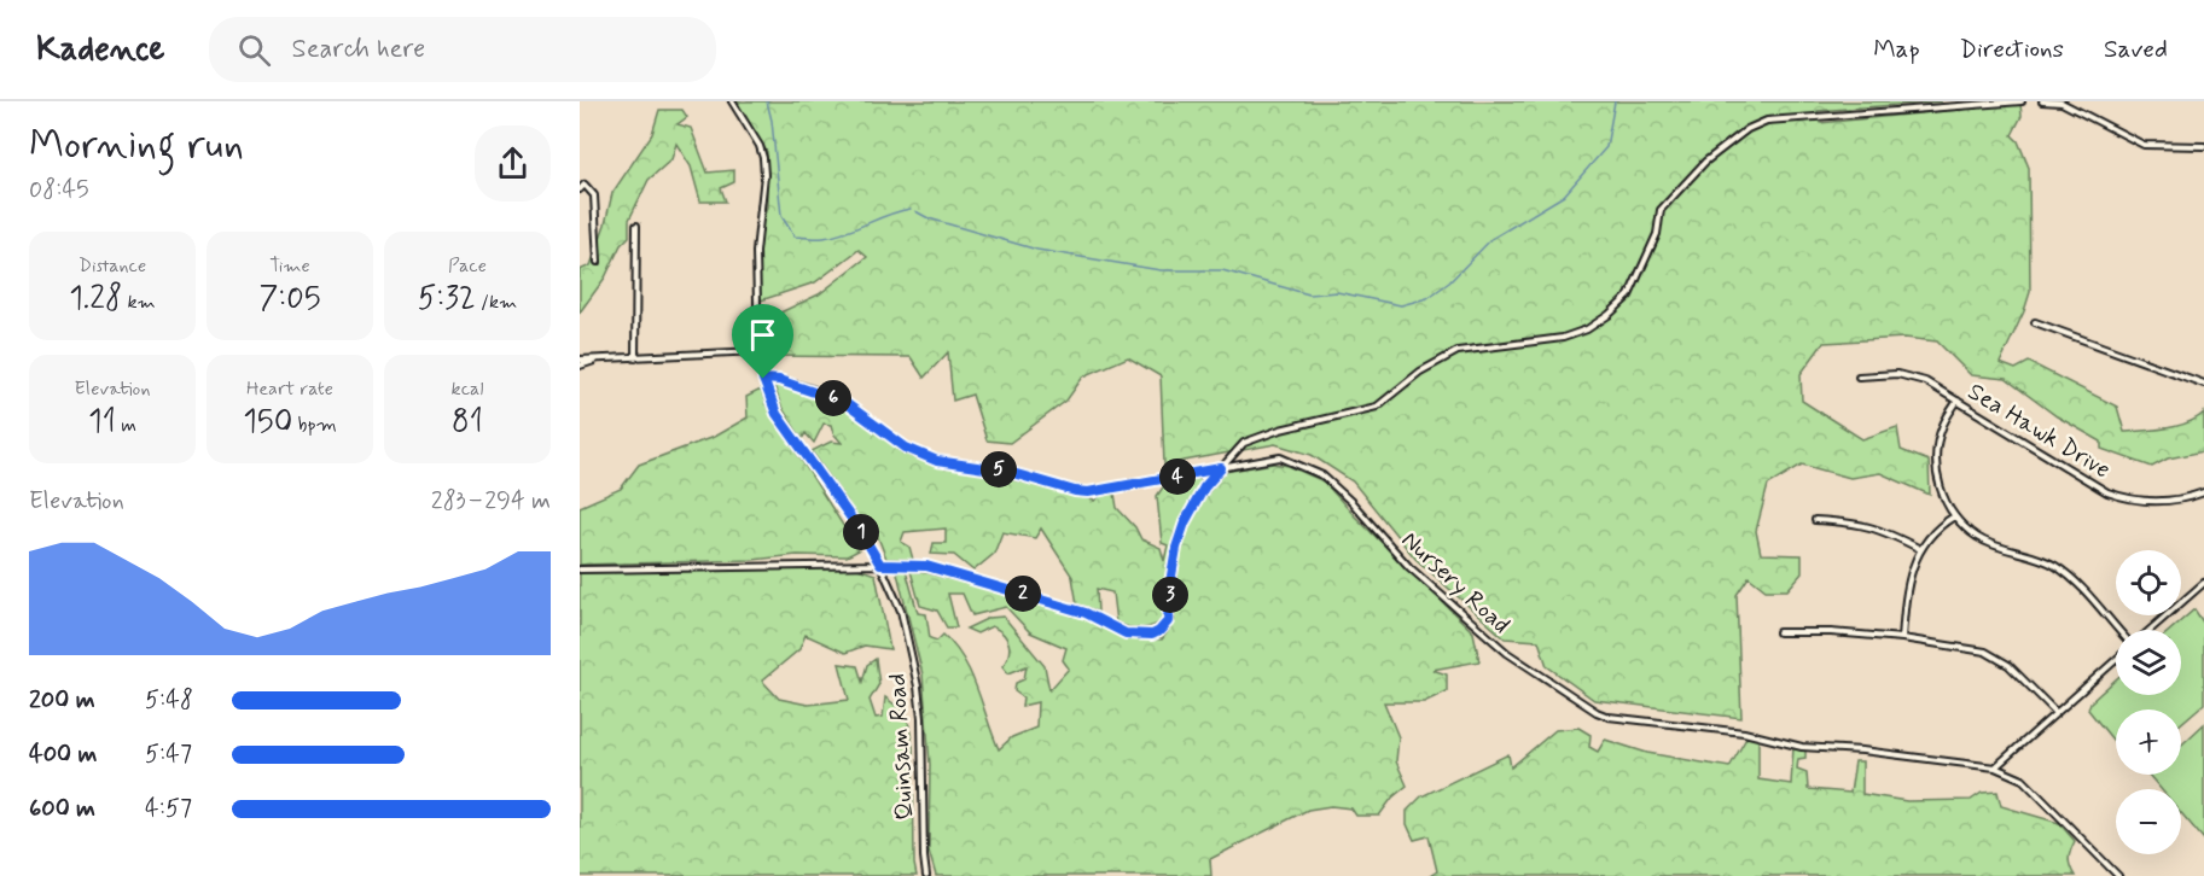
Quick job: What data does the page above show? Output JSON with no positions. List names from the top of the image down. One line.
{"streets":{"street":["Sea Hawk Drive","Nursery Road","Quinsam Road"]},"crossings":[["Nursery Road","Quinsam Road"]],"page":{"header":"Kadence","search":"Search here","nav":["Map","Directions","Saved"],"heading":["Morning run","08:45"],"stats":[["Distance","1.28 km"],["Time","7:05"],["Pace","5:32 /km"],["Elevation","11 m"],["Heart rate","150 bpm"],["kcal","81"]],"pins":["6","5","4","1","2","3"],"chart":["Elevation","283–294 m"],"map_buttons":["+","−"],"list":[{"name":"200 m","note":"5:48"},{"name":"400 m","note":"5:47"},{"name":"600 m","note":"4:57"}]}}
